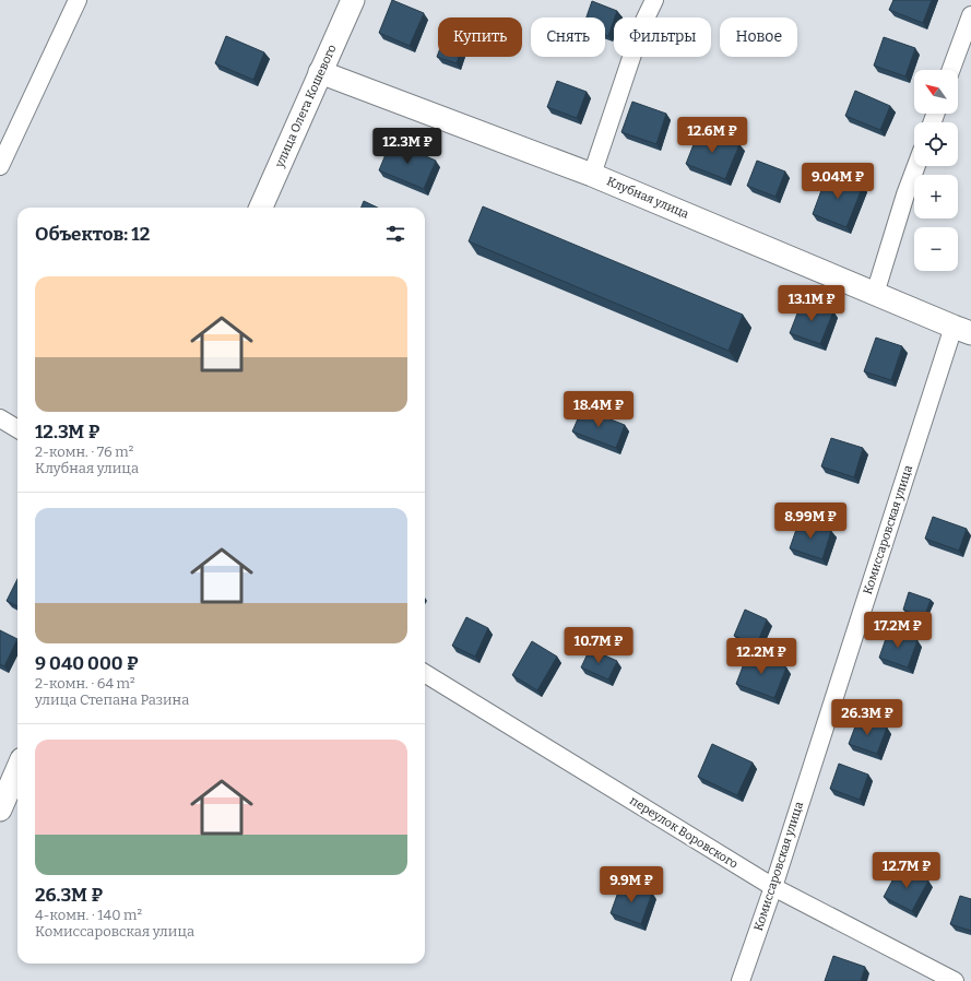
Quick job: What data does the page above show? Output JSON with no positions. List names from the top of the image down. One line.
{"streets":{"street":["улица Олега Кошевого","Клубная улица","Комиссаровская улица","переулок Воровского"]},"crossings":[["улица Олега Кошевого","Клубная улица"],["Клубная улица","Комиссаровская улица"],["Комиссаровская улица","переулок Воровского"]],"north":"top left","page":{"chip":["Купить","Снять","Фильтры","Новое"],"map_buttons":["+","−"],"price":["12.6M ₽","12.3M ₽","9.04M ₽","13.1M ₽","18.4M ₽","8.99M ₽","17.2M ₽","10.7M ₽","12.2M ₽","26.3M ₽","12.7M ₽","9.9M ₽"],"heading":"Объектов: 12","list":[{"name":"12.3M ₽","note":"2-комн. · 76 m² · Клубная улица"},{"name":"9 040 000 ₽","note":"2-комн. · 64 m² · улица Степана Разина"},{"name":"26.3M ₽","note":"4-комн. · 140 m² · Комиссаровская улица"}]}}
